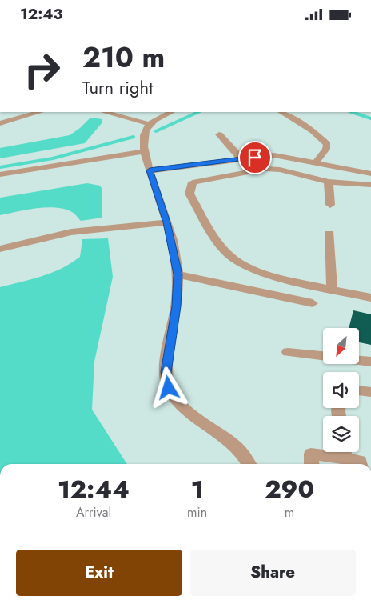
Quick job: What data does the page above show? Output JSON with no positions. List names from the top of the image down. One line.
{"north":"bottom left","page":{"status":"12:43","turn":["210 m","Turn right"],"eta":["12:44","Arrival","1","min","290","m"],"buttons":["Exit","Share"]}}
